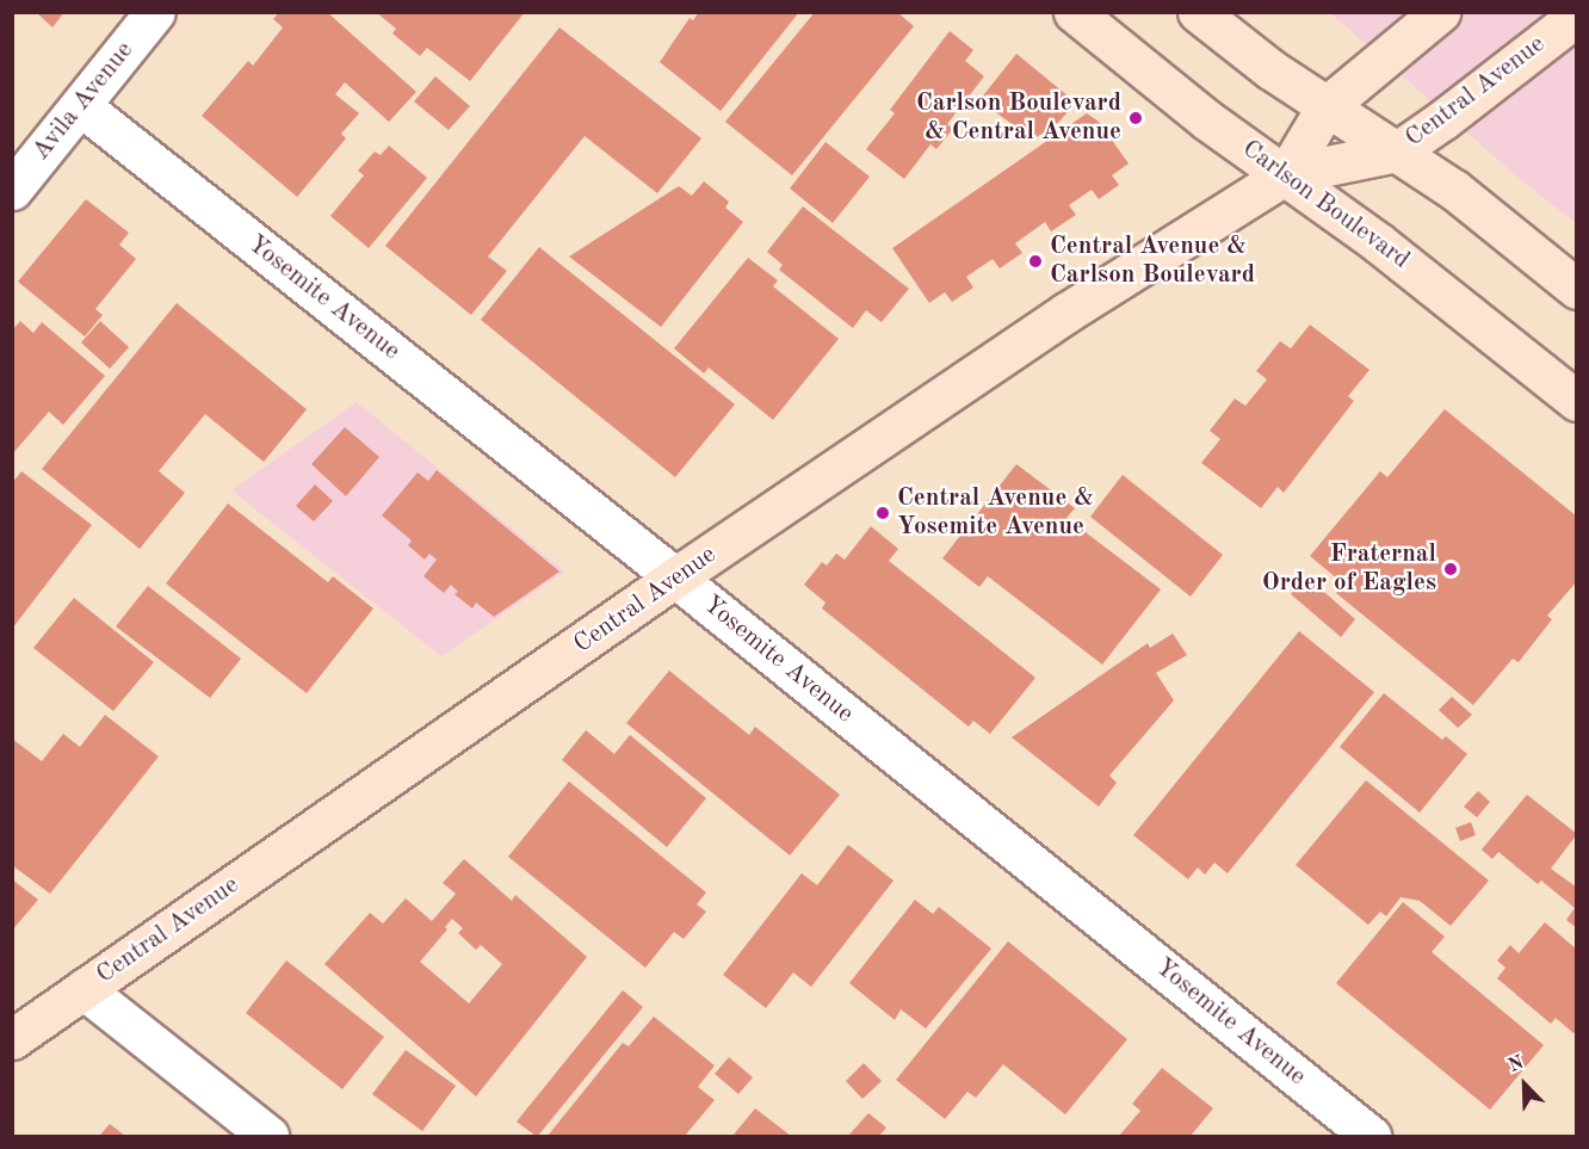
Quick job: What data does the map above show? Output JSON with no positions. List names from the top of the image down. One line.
{"streets":{"main road":["Central Avenue","Carlson Boulevard"],"street":["Avila Avenue","Yosemite Avenue"]},"crossings":[["Central Avenue","Carlson Boulevard"],["Central Avenue","Yosemite Avenue"],["Avila Avenue","Yosemite Avenue"]],"places":["Carlson Boulevard & Central Avenue","Central Avenue & Carlson Boulevard","Central Avenue & Yosemite Avenue","Fraternal Order of Eagles"],"north":"top left"}
